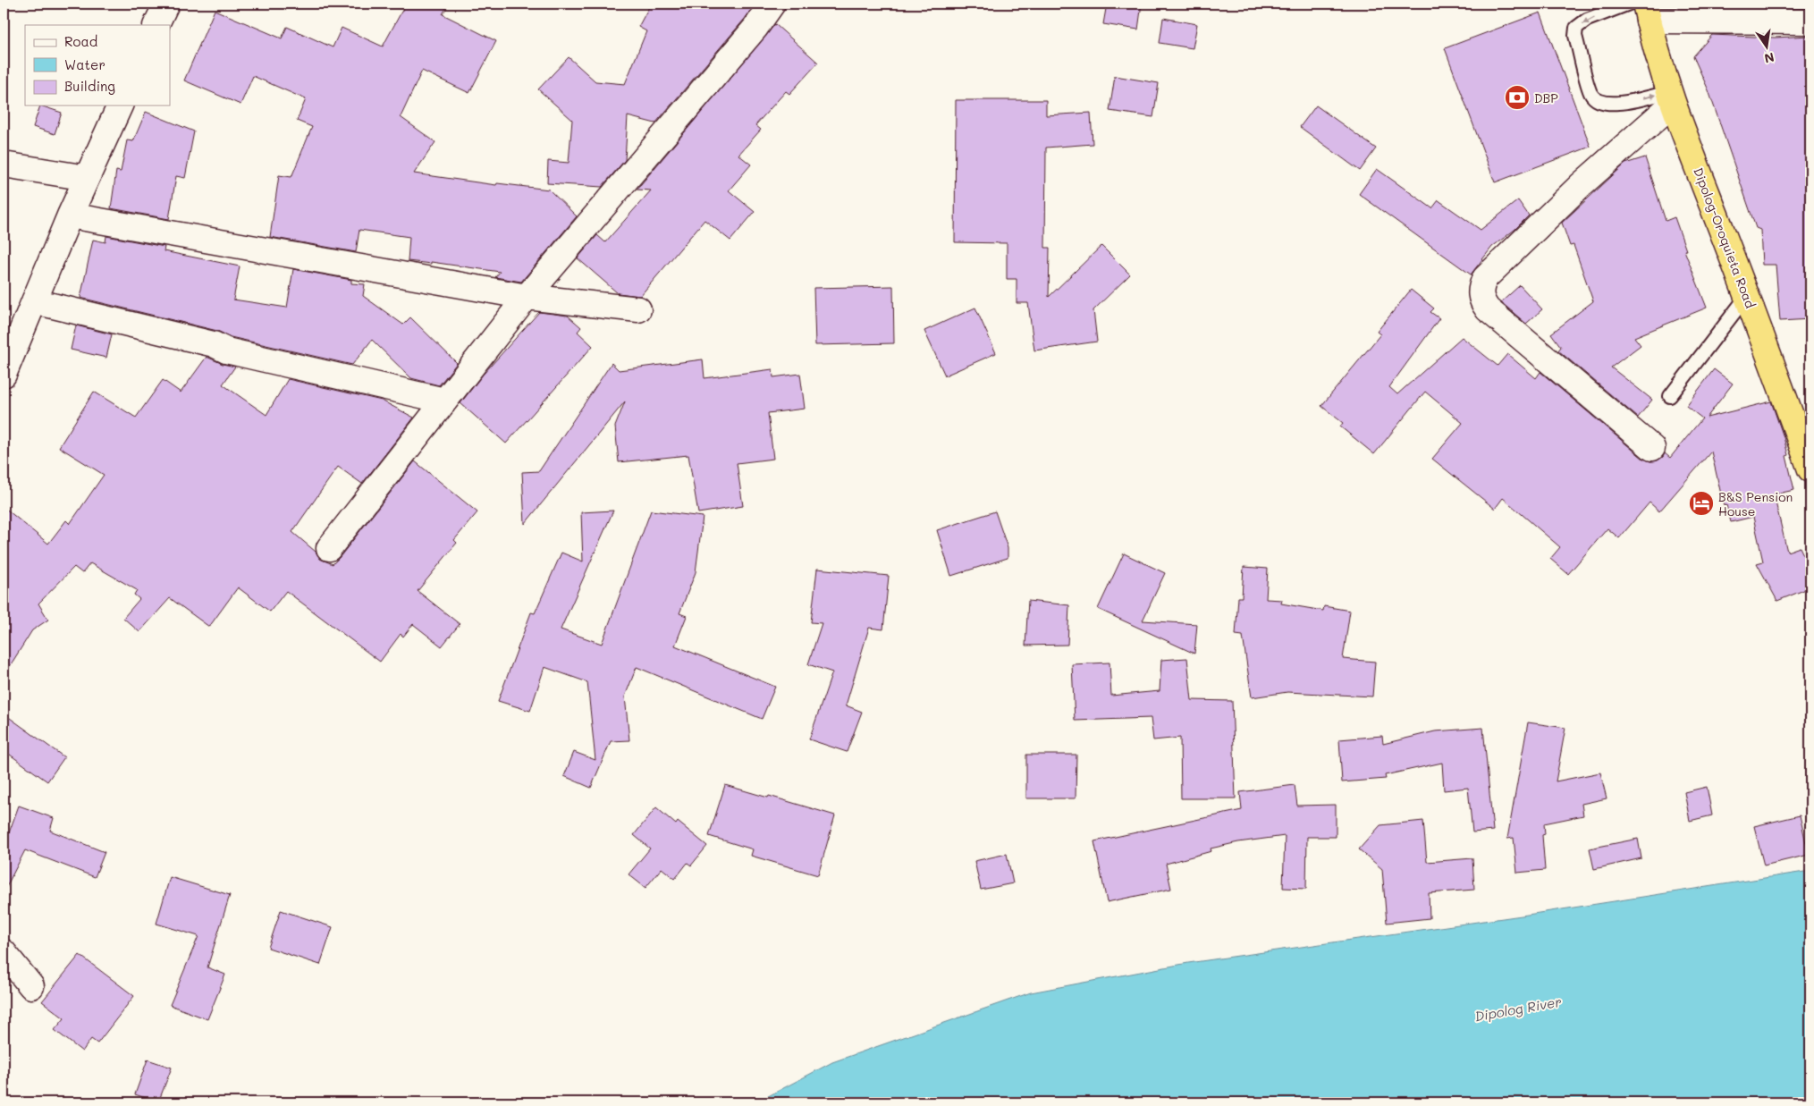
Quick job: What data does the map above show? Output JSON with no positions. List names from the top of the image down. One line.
{"streets":{"highway":["Dipolog-Oroquieta Road"]},"water":["Dipolog River"],"places":{"bank":["DBP"],"hotel":["B&S Pension House"]},"legend":["Road","Water","Building"],"north":"bottom"}
